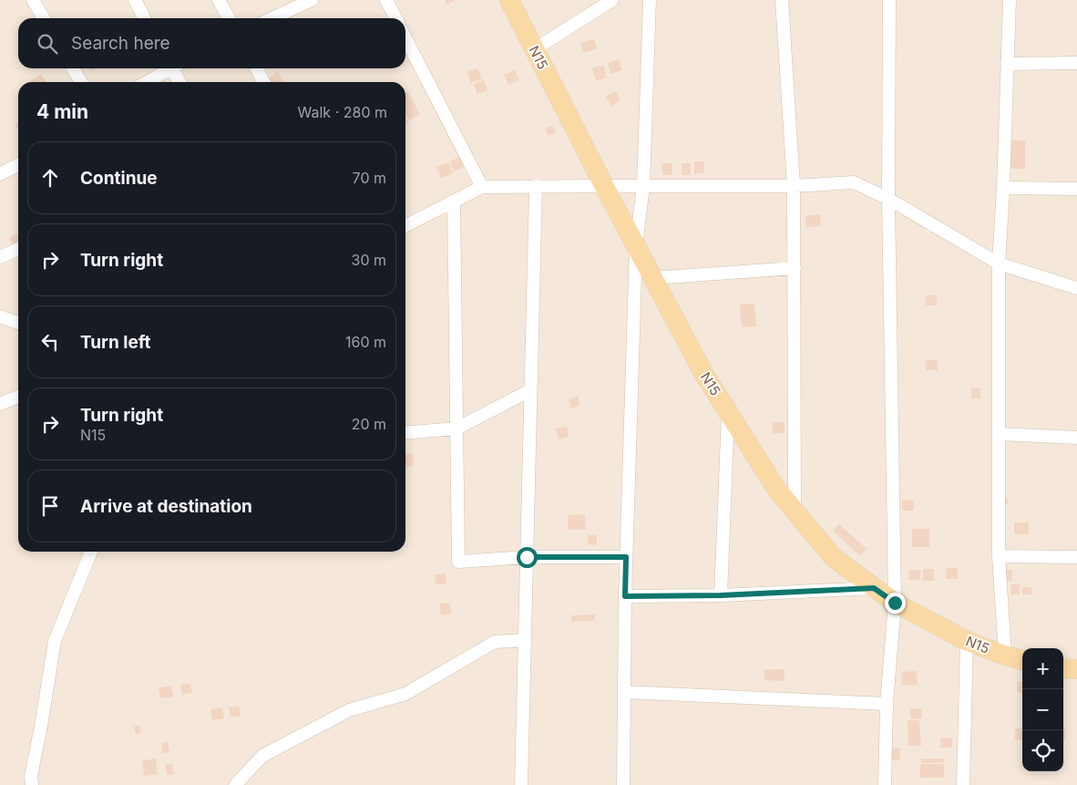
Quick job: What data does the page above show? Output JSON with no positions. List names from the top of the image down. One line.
{"streets":{"main road":["N15"]},"page":{"search":"Search here","heading":["4 min","Walk · 280 m"],"list":[["Continue","70 m"],["Turn right","30 m"],["Turn left","160 m"],["Turn right","N15","20 m"],"Arrive at destination"],"map_buttons":["+","−"]}}
